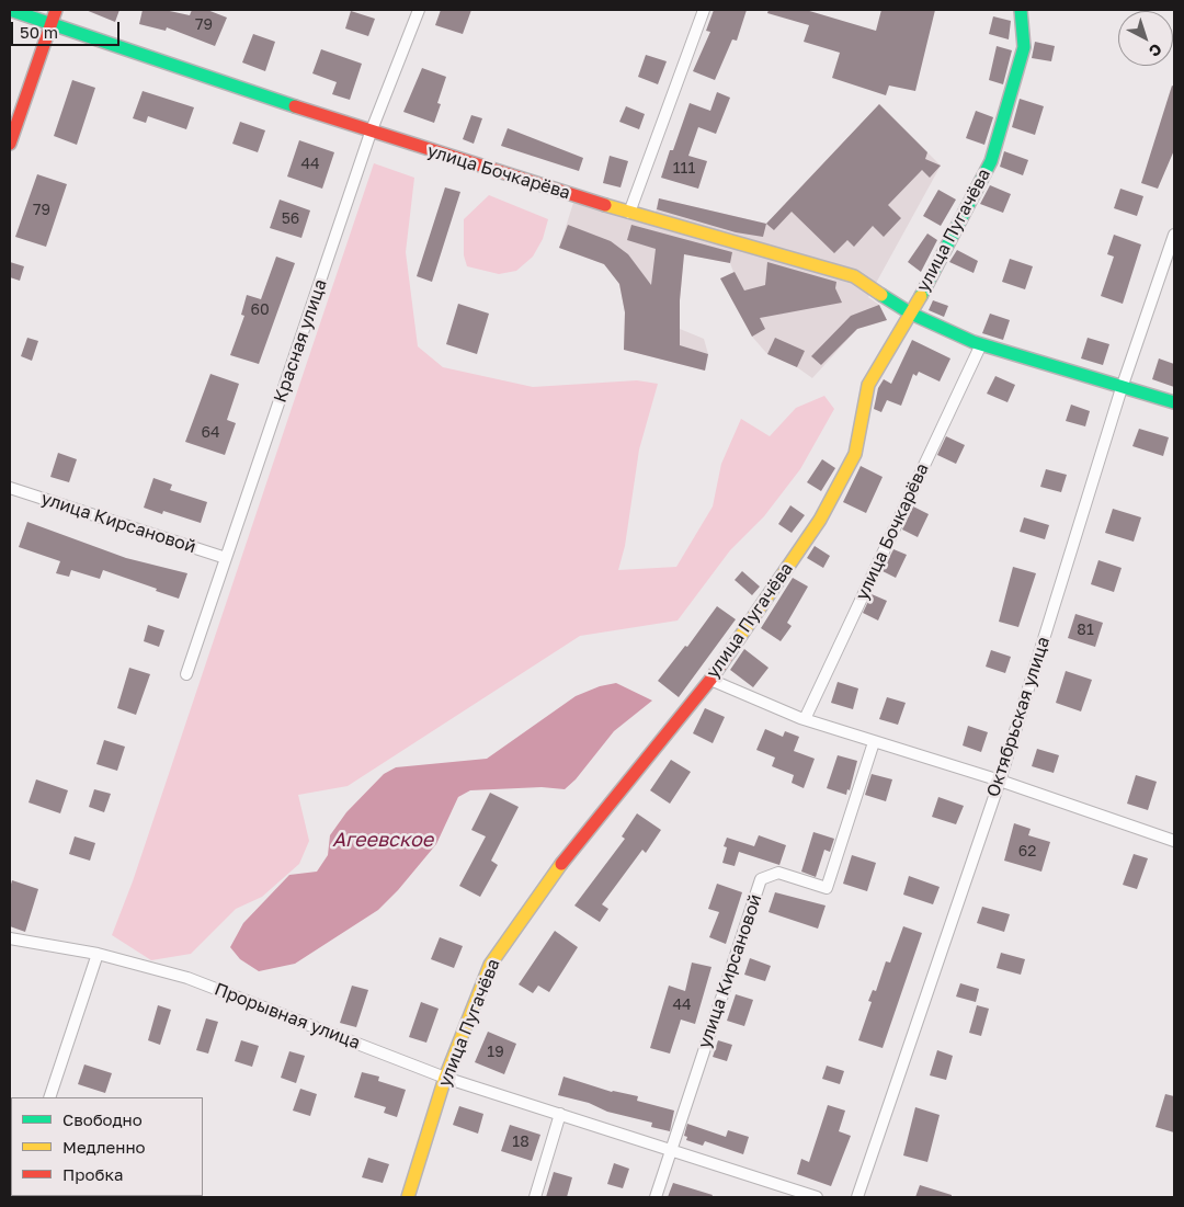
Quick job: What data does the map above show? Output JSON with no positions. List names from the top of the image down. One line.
{"streets":{"street":["улица Бочкарёва","улица Пугачёва","Красная улица","улица Кирсановой","Октябрьская улица","Прорывная улица"]},"crossings":[["улица Бочкарёва","улица Пугачёва"],["улица Бочкарёва","Красная улица"],["улица Бочкарёва","Октябрьская улица"],["улица Пугачёва","Прорывная улица"],["Красная улица","улица Кирсановой"],["улица Кирсановой","Прорывная улица"]],"water":["Агеевское"],"house_numbers":["79","44","111","79","56","60","64","81","62","44","19","18"],"legend":["Свободно","Медленно","Пробка"],"scale_bar":"50 m","north":"bottom right"}
